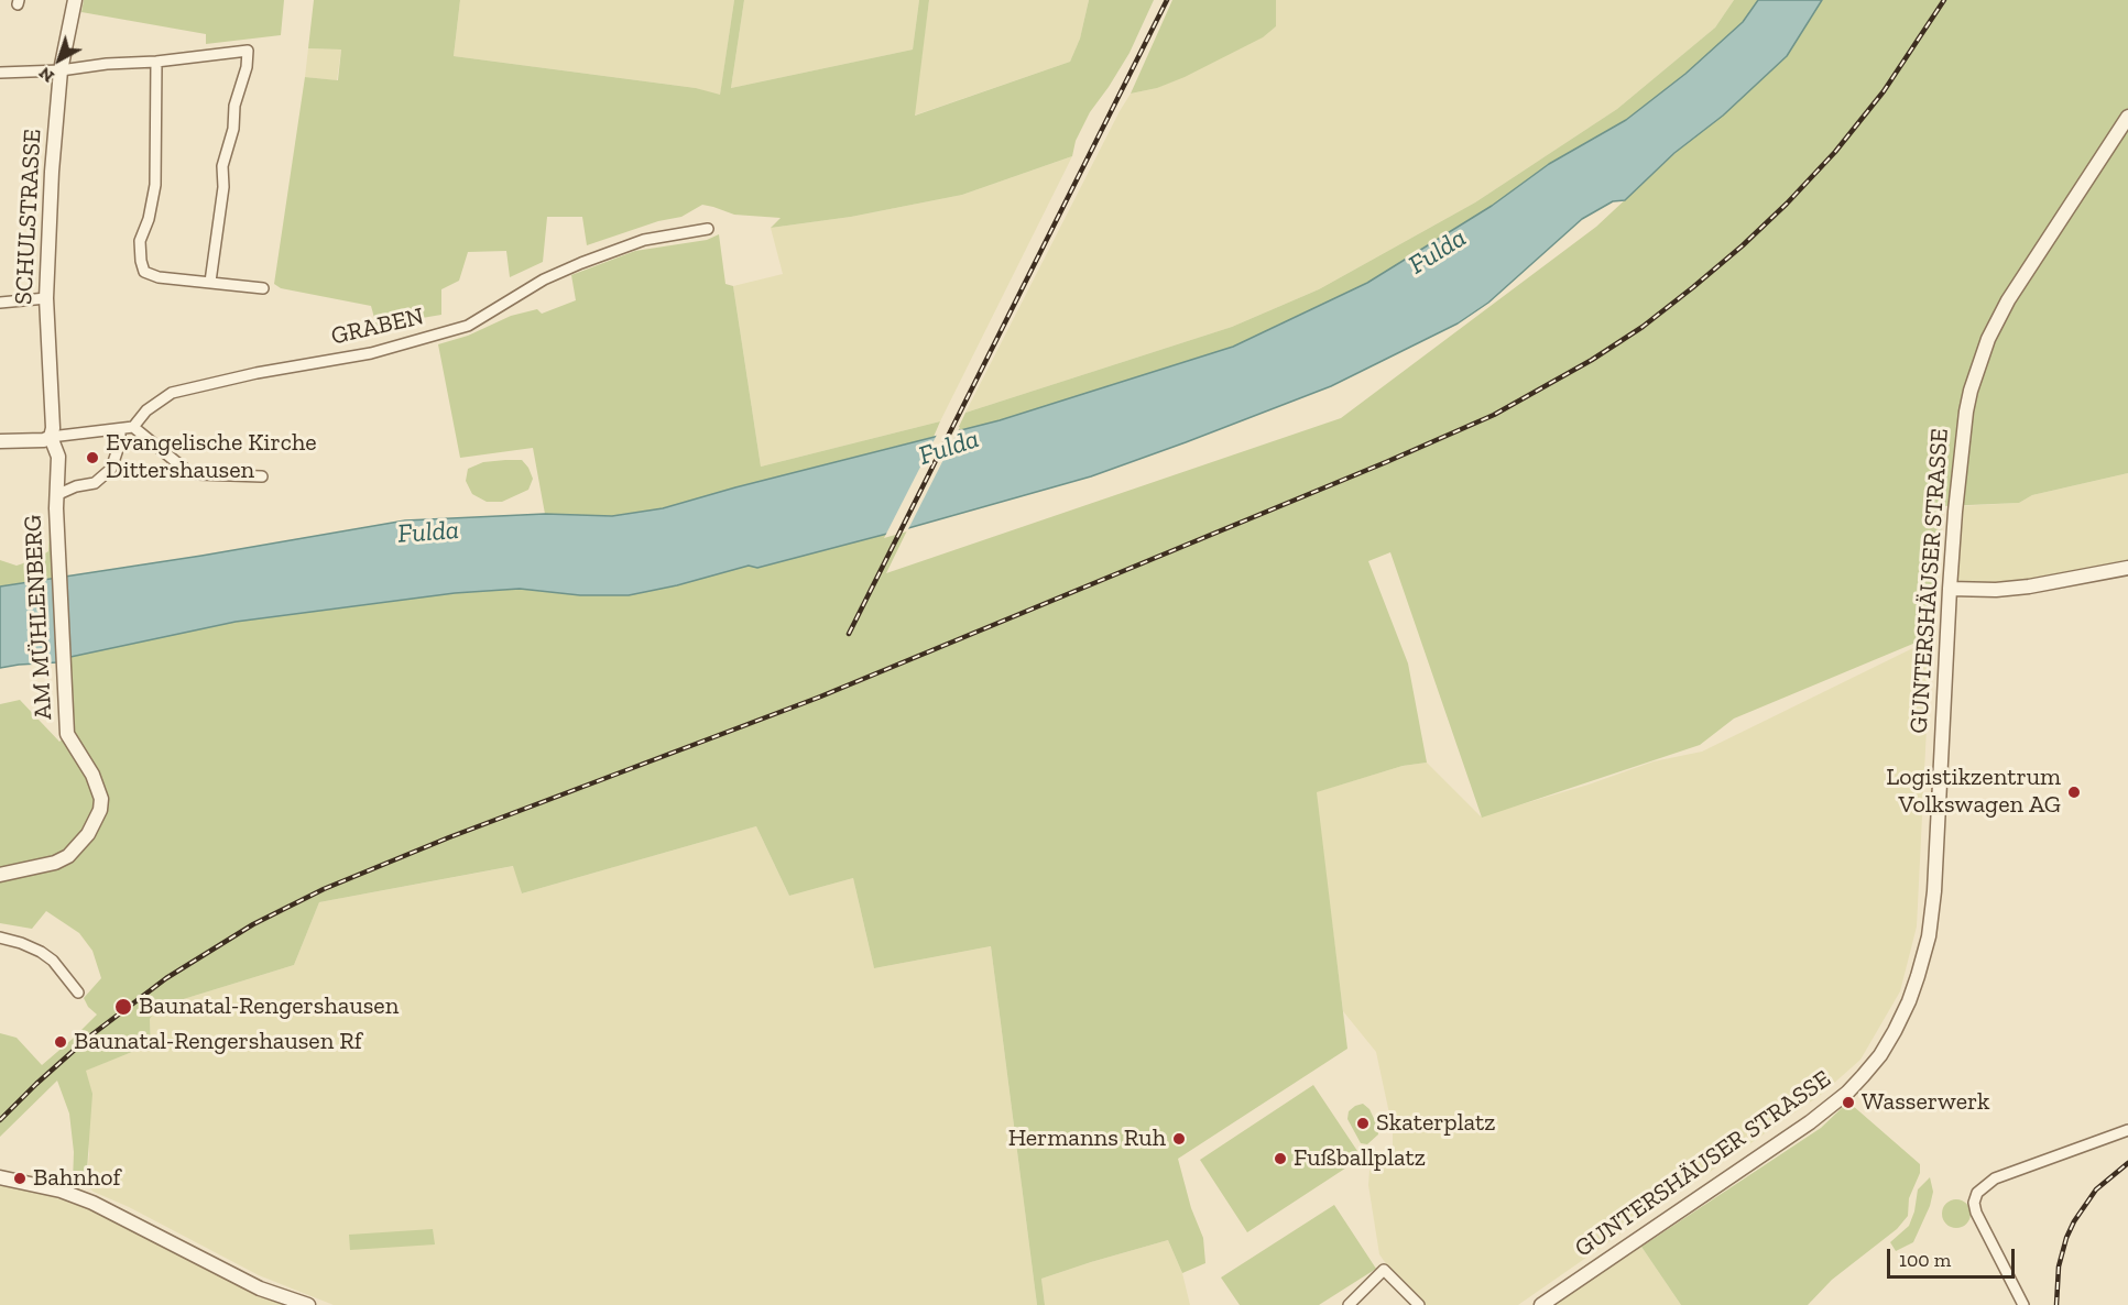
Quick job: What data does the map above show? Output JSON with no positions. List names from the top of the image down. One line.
{"streets":{"street":["SCHULSTRASSE","GRABEN","GUNTERSHÄUSER STRASSE","AM MÜHLENBERG"]},"crossings":[["SCHULSTRASSE","AM MÜHLENBERG"]],"water":["Fulda"],"places":["Evangelische Kirche Dittershausen","Logistikzentrum Volkswagen AG","Baunatal-Rengershausen","Baunatal-Rengershausen Rf","Wasserwerk","Skaterplatz","Hermanns Ruh","Fußballplatz","Bahnhof"],"scale_bar":"100 m","north":"bottom left"}
